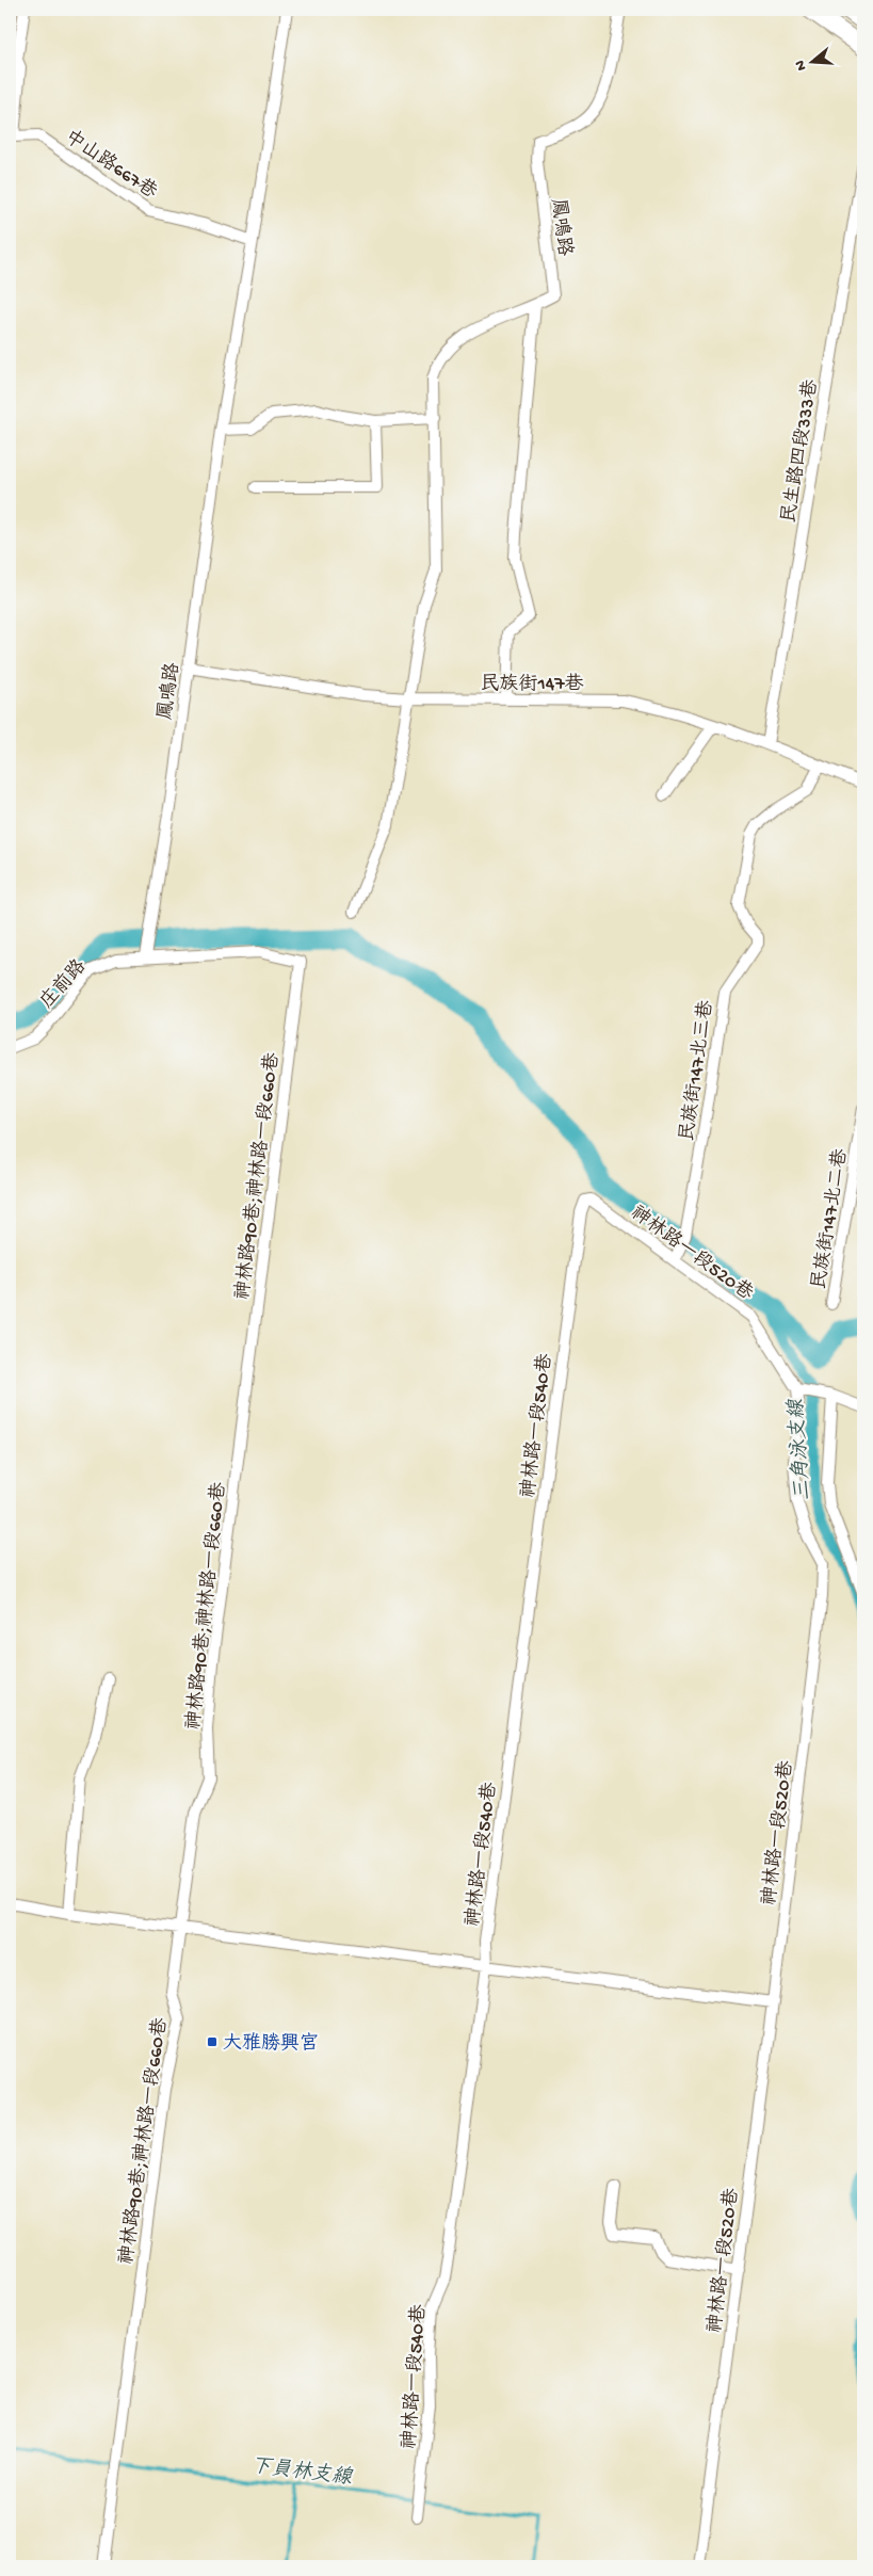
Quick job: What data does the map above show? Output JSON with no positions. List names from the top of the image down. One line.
{"streets":{"street":["中山路667巷","鳳鳴路","民生路四段333巷","民族街147巷","庄前路","民族街147北三巷","神林路90巷;神林路一段660巷","民族街147北二巷","神林路一段520巷","神林路一段540巷"]},"crossings":[["中山路667巷","鳳鳴路"],["鳳鳴路","民族街147巷"],["鳳鳴路","庄前路"],["民生路四段333巷","民族街147巷"],["民族街147巷","民族街147北三巷"],["庄前路","神林路90巷;神林路一段660巷"],["民族街147北三巷","神林路一段520巷"],["神林路一段520巷","神林路一段540巷"]],"water":["三角泳支線","下員林支線"],"places":{"transit":["大雅勝興宮"]},"north":"left"}
